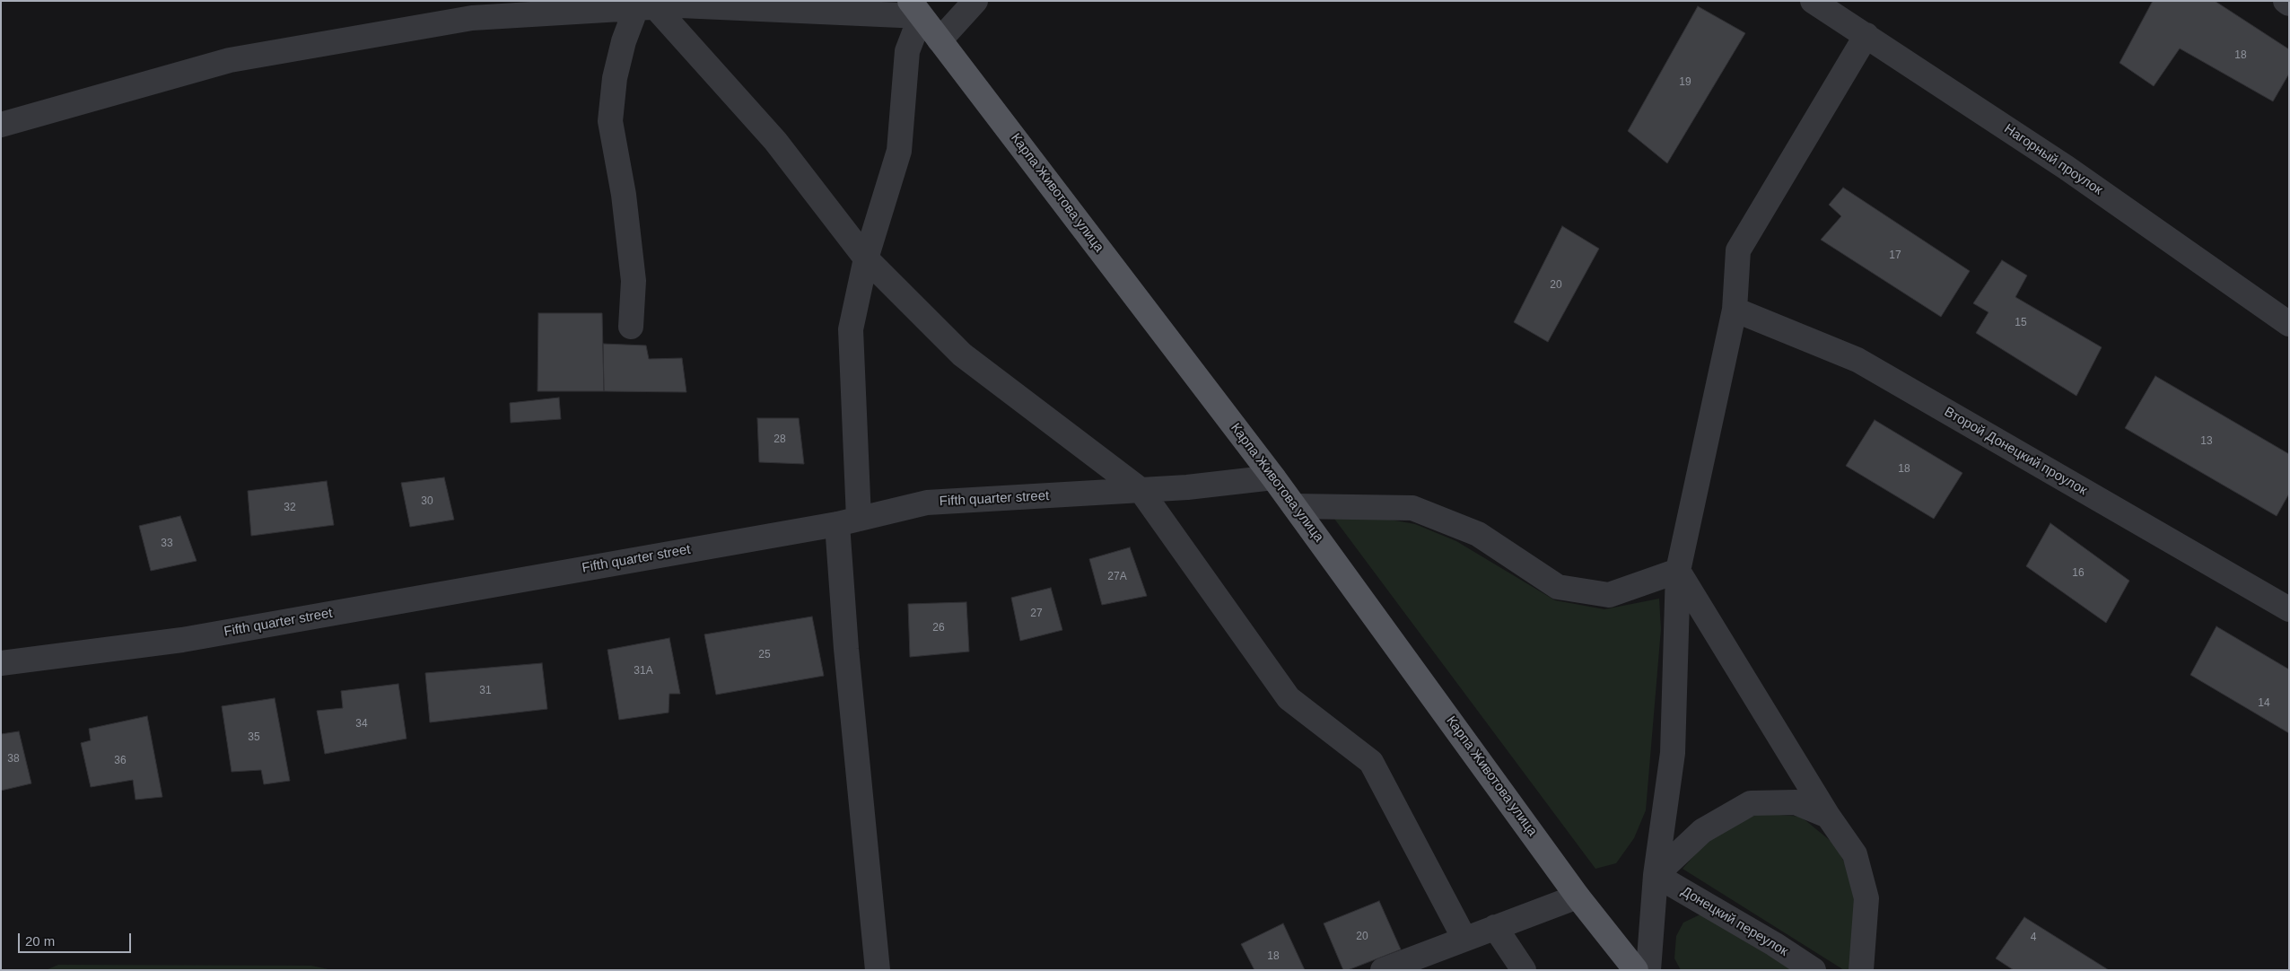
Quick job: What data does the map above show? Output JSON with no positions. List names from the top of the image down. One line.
{"streets":{"main road":["Карпа Животова улица"],"street":["Нагорный проулок","Второй Донецкий проулок","Fifth quarter street","Донецкий переулок"]},"crossings":[["Карпа Животова улица","Fifth quarter street"]],"house_numbers":["18","19","17","20","15","28","13","18","30","32","33","16","27A","27","26","25","31A","31","14","34","35","38","36","20","4","18"],"scale_bar":"20 m"}
